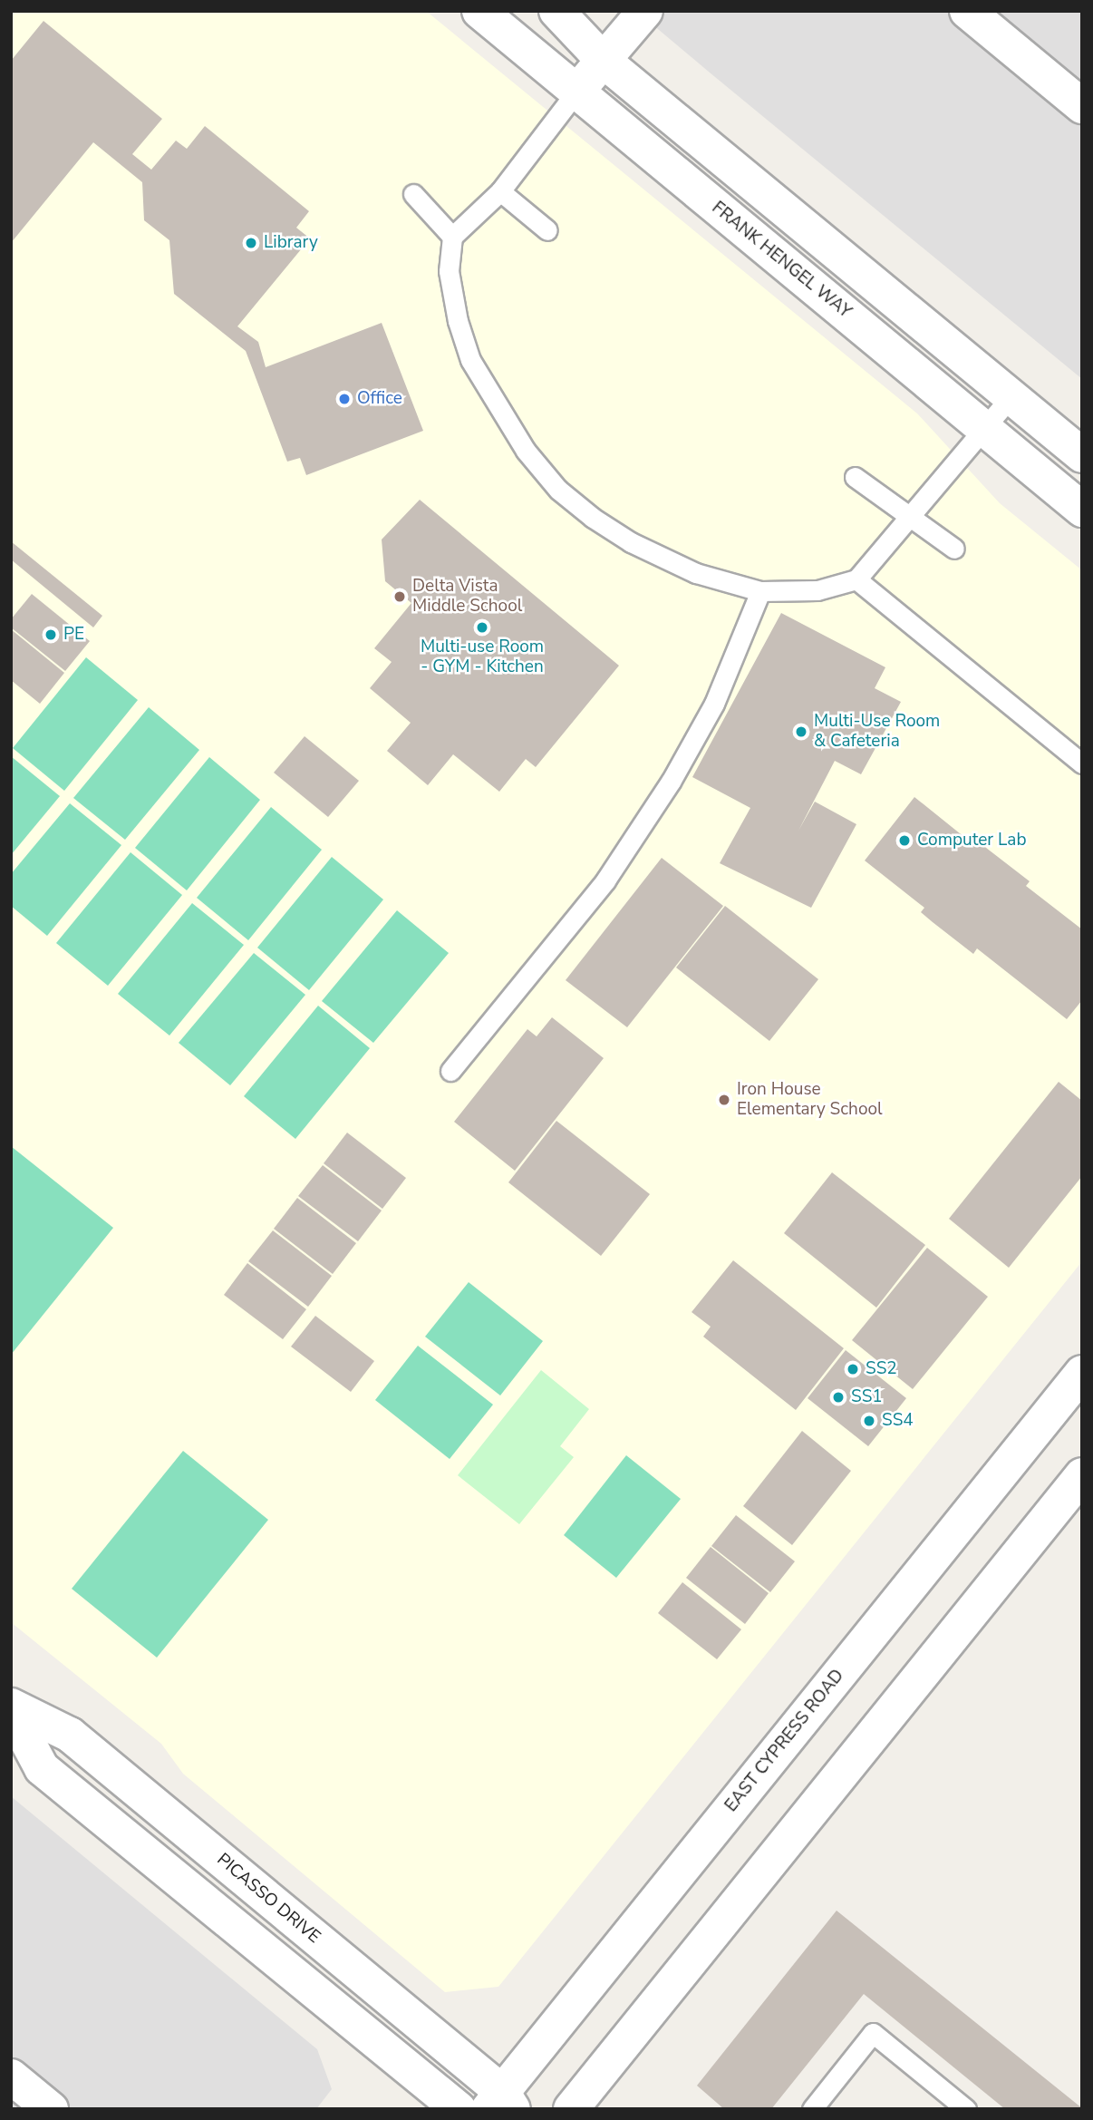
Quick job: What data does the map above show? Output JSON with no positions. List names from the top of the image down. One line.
{"streets":{"street":["FRANK HENGEL WAY","EAST CYPRESS ROAD","PICASSO DRIVE"]},"crossings":[["EAST CYPRESS ROAD","PICASSO DRIVE"]],"places":["Library","Office","Delta Vista Middle School","Multi-use Room - GYM - Kitchen","PE","Multi-Use Room & Cafeteria","Computer Lab","Iron House Elementary School","SS2","SS1","SS4"]}
